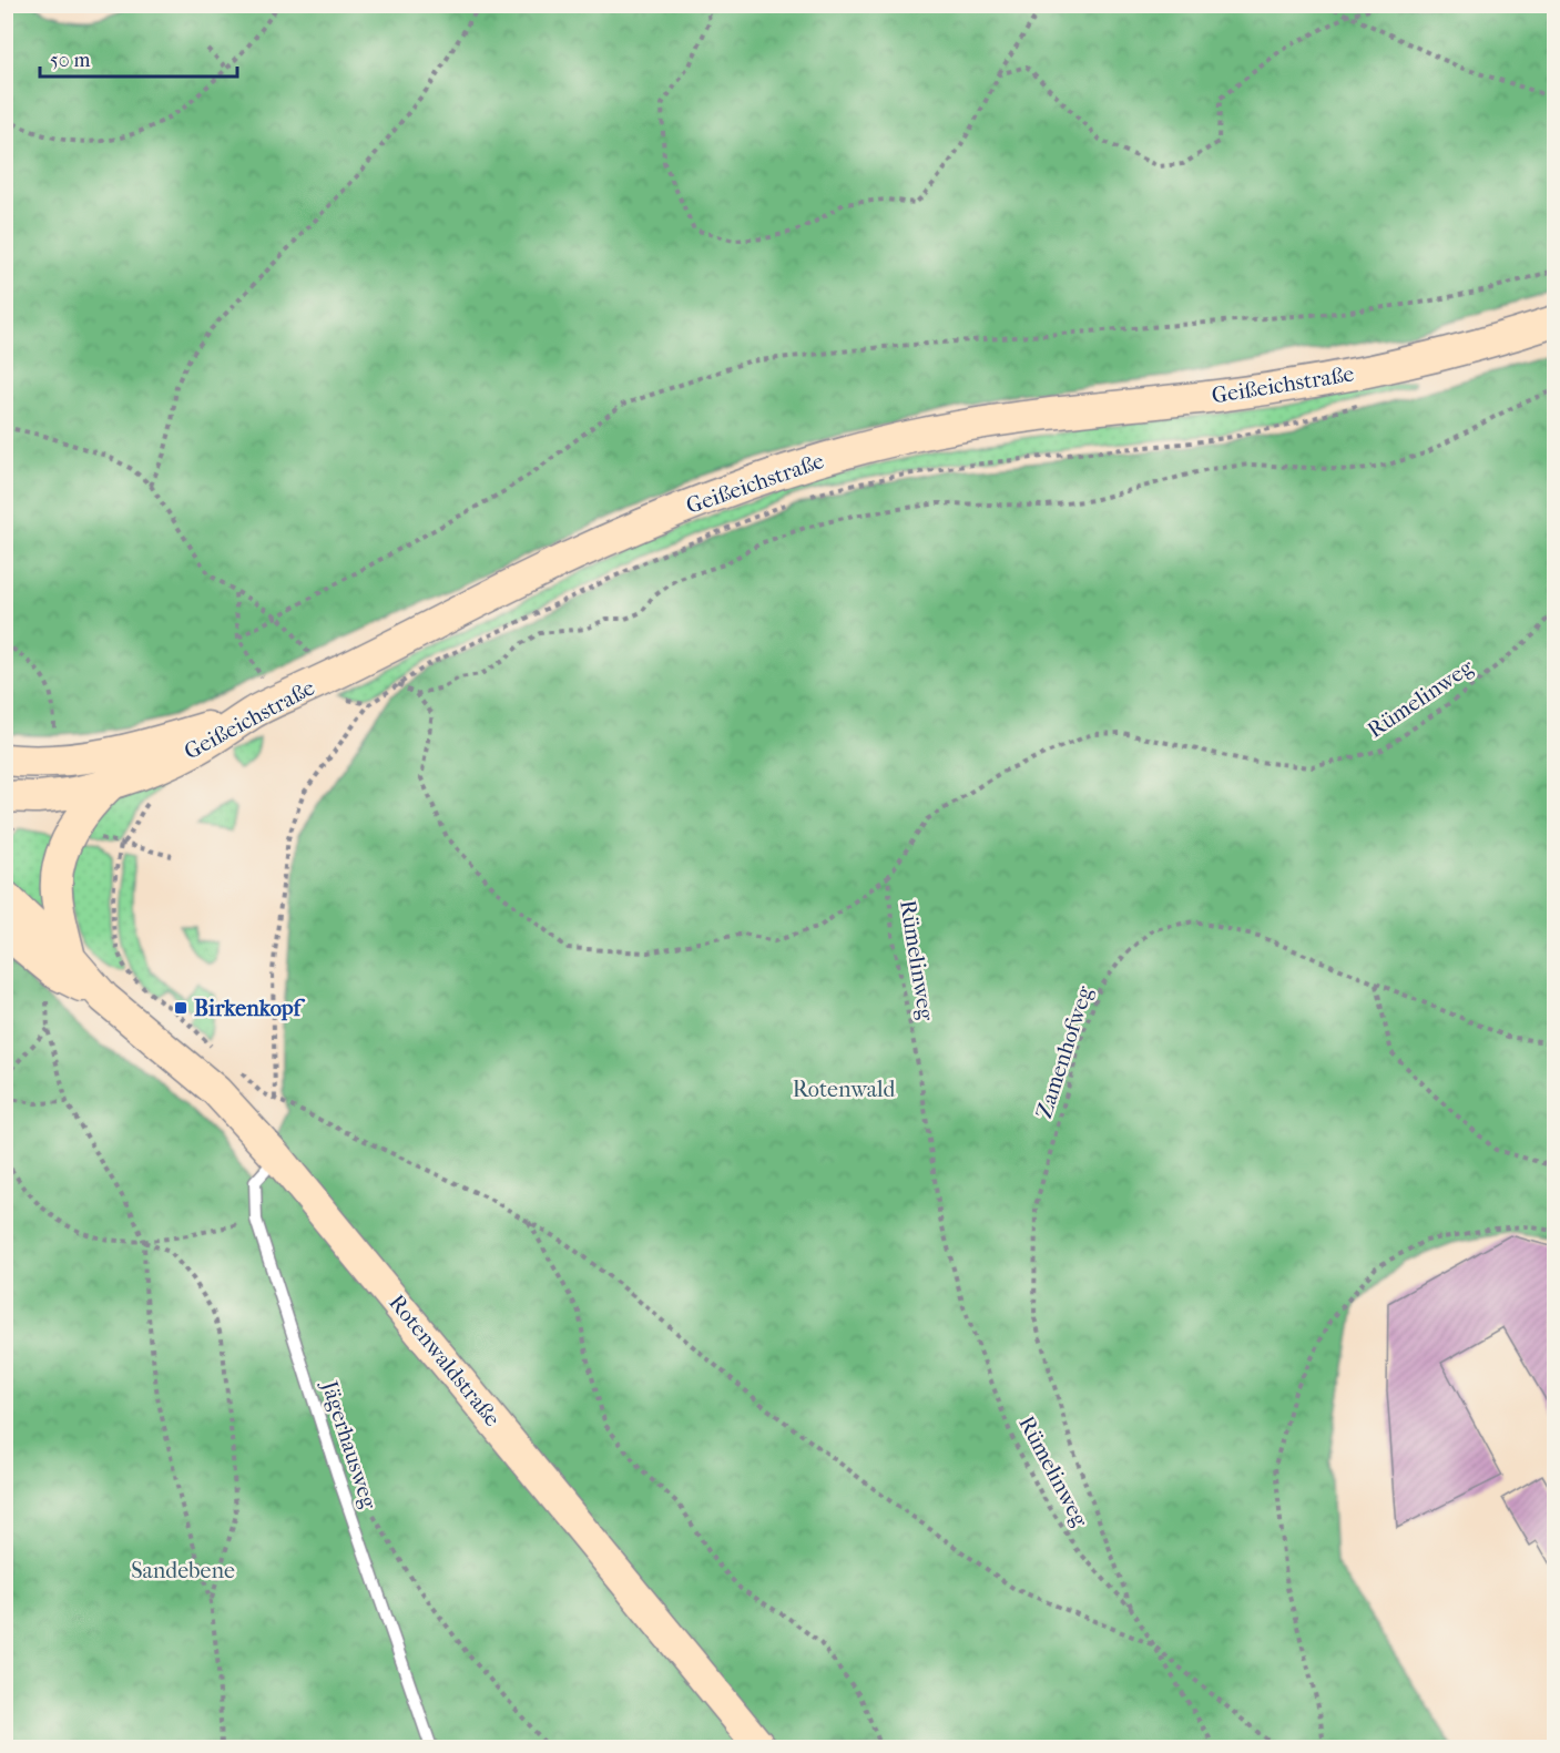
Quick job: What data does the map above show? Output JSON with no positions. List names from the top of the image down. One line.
{"streets":{"main road":["Geißeichstraße","Rotenwaldstraße"],"lane":["Jägerhausweg"],"path":["Rümelinweg","Zamenhofweg"]},"crossings":[["Rümelinweg","Zamenhofweg"],["Rotenwaldstraße","Jägerhausweg"]],"parks":["Rotenwald","Sandebene"],"places":{"transit":["Birkenkopf"]},"scale_bar":"50 m"}
